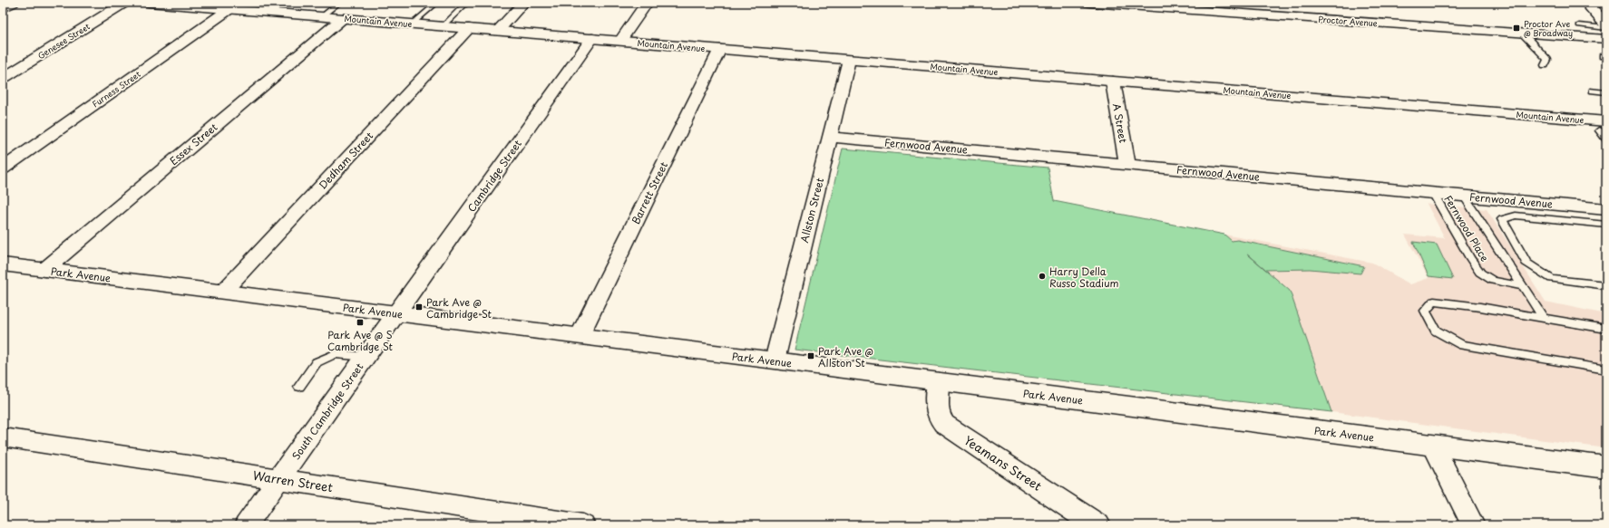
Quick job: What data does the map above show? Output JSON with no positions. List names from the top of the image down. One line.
{"streets":{"street":["Mountain Avenue","Proctor Avenue","Genesee Street","Furness Street","A Street","Essex Street","Fernwood Avenue","Dedham Street","Cambridge Street","Barrett Street","Allston Street","Park Avenue","South Cambridge Street","Yeamans Street","Warren Street"],"lane":["Fernwood Place"]},"crossings":[["Mountain Avenue","Furness Street"],["Mountain Avenue","A Street"],["Mountain Avenue","Essex Street"],["Mountain Avenue","Dedham Street"],["Mountain Avenue","Cambridge Street"],["Mountain Avenue","Barrett Street"],["Mountain Avenue","Allston Street"],["A Street","Fernwood Avenue"],["Essex Street","Park Avenue"],["Fernwood Avenue","Allston Street"],["Fernwood Avenue","Fernwood Place"],["Dedham Street","Park Avenue"],["Cambridge Street","Park Avenue"],["Cambridge Street","South Cambridge Street"],["Barrett Street","Park Avenue"],["Allston Street","Park Avenue"],["Park Avenue","South Cambridge Street"],["Park Avenue","Yeamans Street"],["South Cambridge Street","Warren Street"]],"places":{"transit":["Proctor Ave @ Broadway","Park Ave @ Cambridge St","Park Ave @ S Cambridge St","Park Ave @ Allston St"],"other":["Harry Della Russo Stadium"]}}
